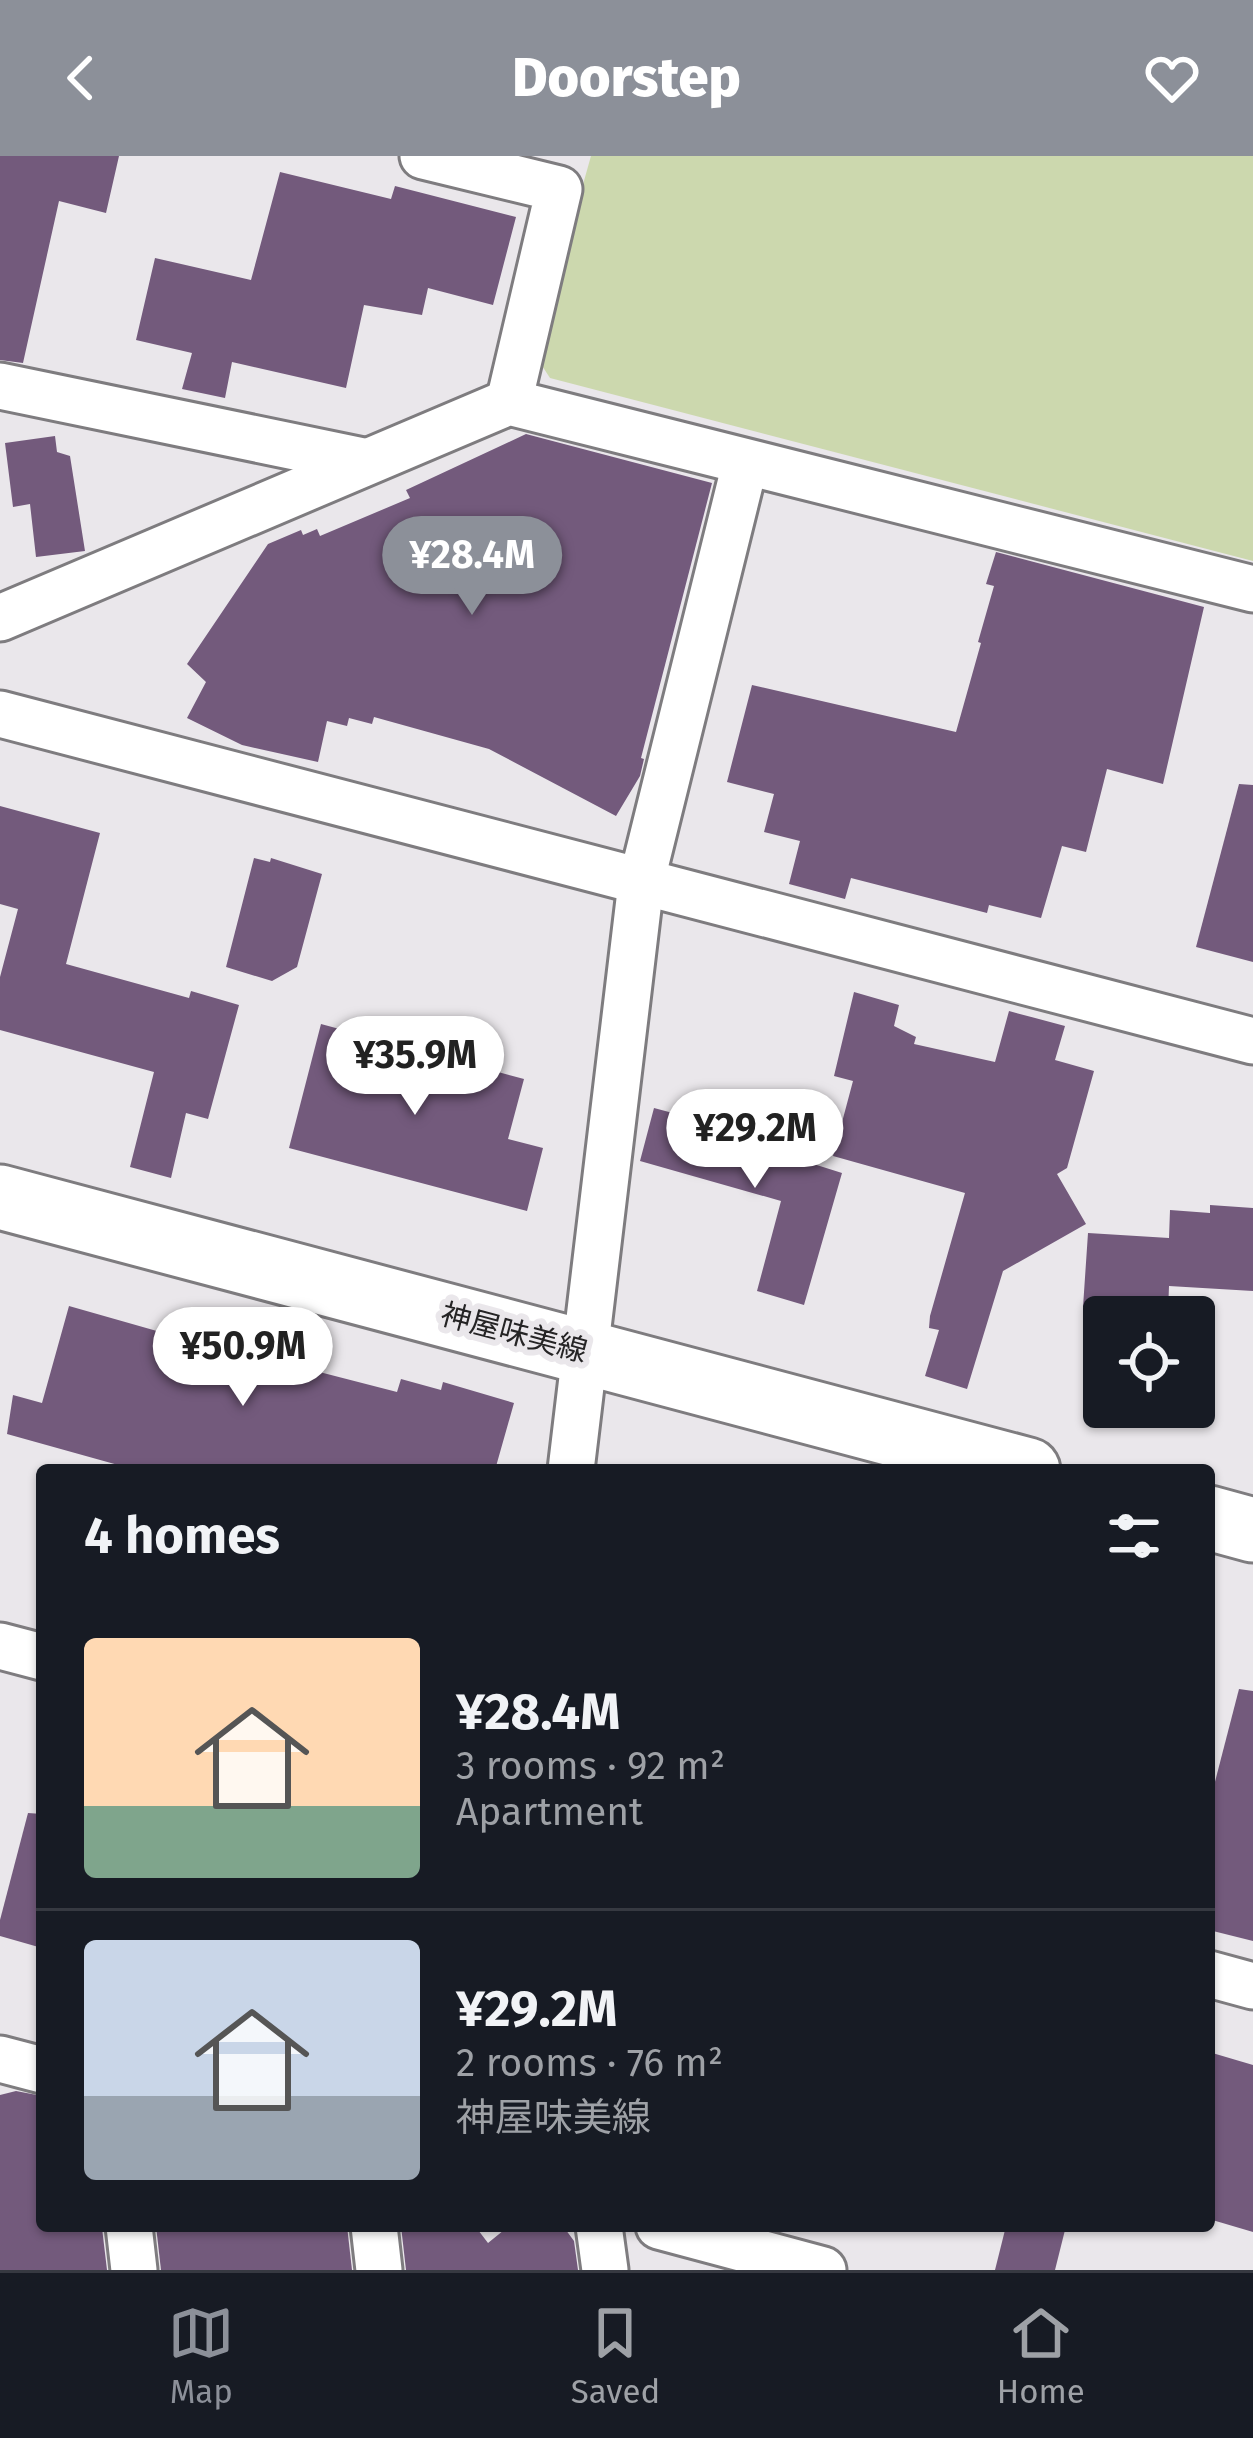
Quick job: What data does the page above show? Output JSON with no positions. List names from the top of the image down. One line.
{"streets":{"main road":["神屋味美線"]},"page":{"header":"Doorstep","price":["¥28.4M","¥35.9M","¥29.2M","¥50.9M"],"heading":"4 homes","list":[{"name":"¥28.4M","note":"3 rooms · 92 m² · Apartment"},{"name":"¥29.2M","note":"2 rooms · 76 m² · 神屋味美線"}],"tabs":["Map","Saved","Home"]}}
